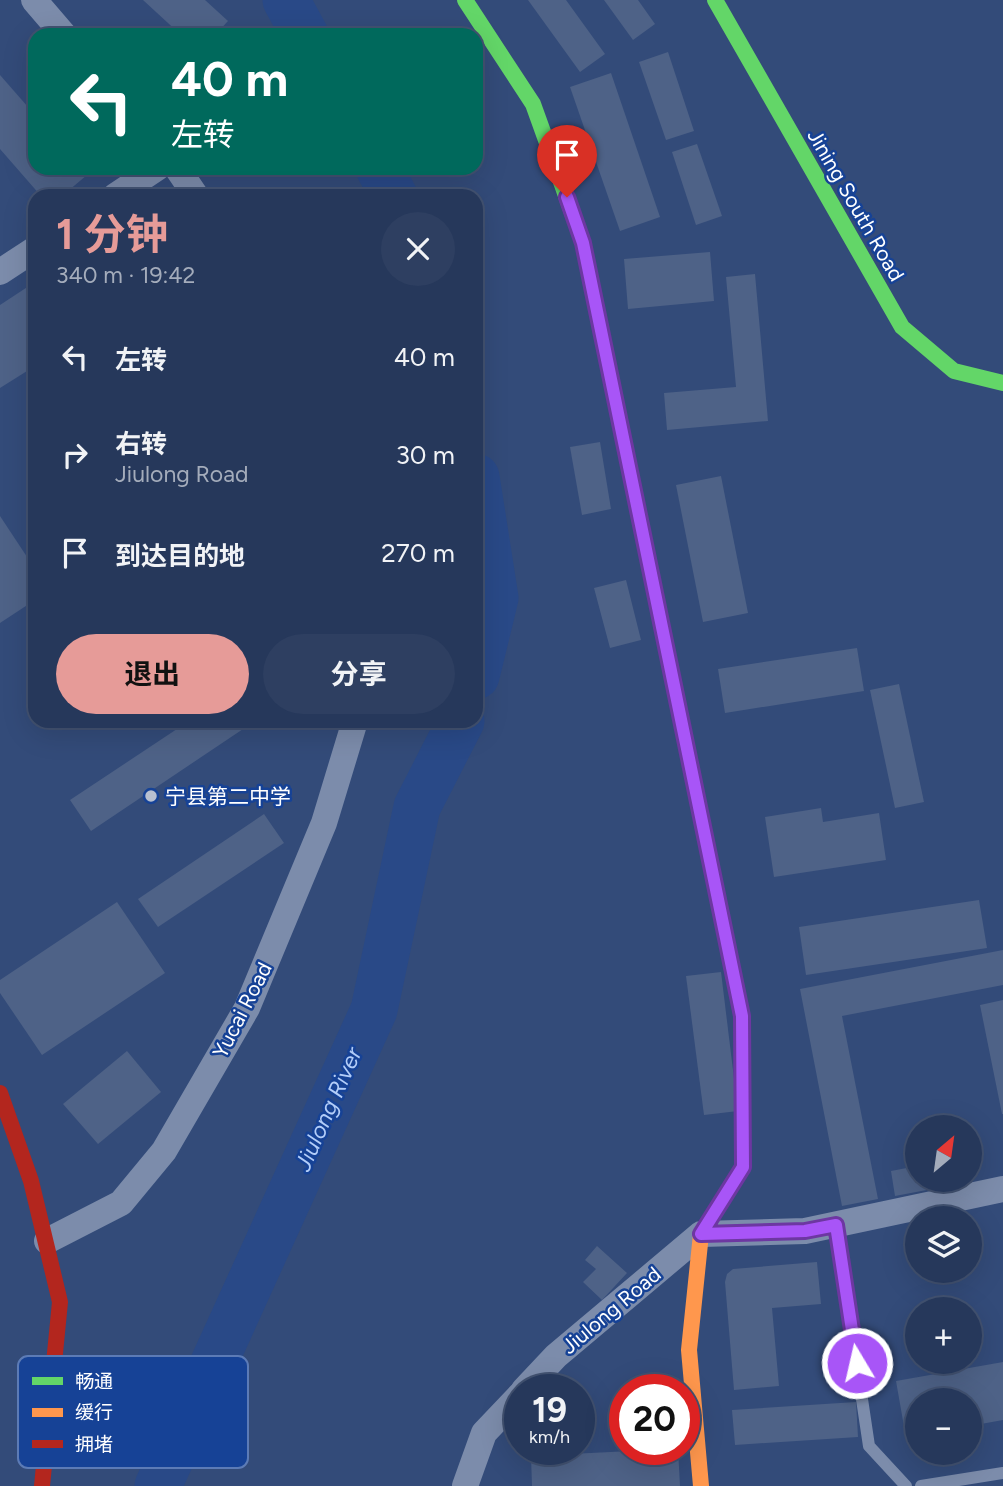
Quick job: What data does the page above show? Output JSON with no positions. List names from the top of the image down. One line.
{"streets":{"street":["Jining South Road","Yucai Road","Jiulong Road"]},"water":["Jiulong River"],"places":["宁县第二中学"],"legend":["畅通","缓行","拥堵"],"north":"top right","page":{"turn":["40 m","左转"],"heading":["1 分钟","340 m · 19:42"],"list":[{"name":"左转","value":"40 m"},{"name":"右转","note":"Jiulong Road","value":"30 m"},{"name":"到达目的地","value":"270 m"}],"buttons":["退出","分享"],"map_buttons":["+","−"],"speed":"19 km/h","limit":"20"}}
